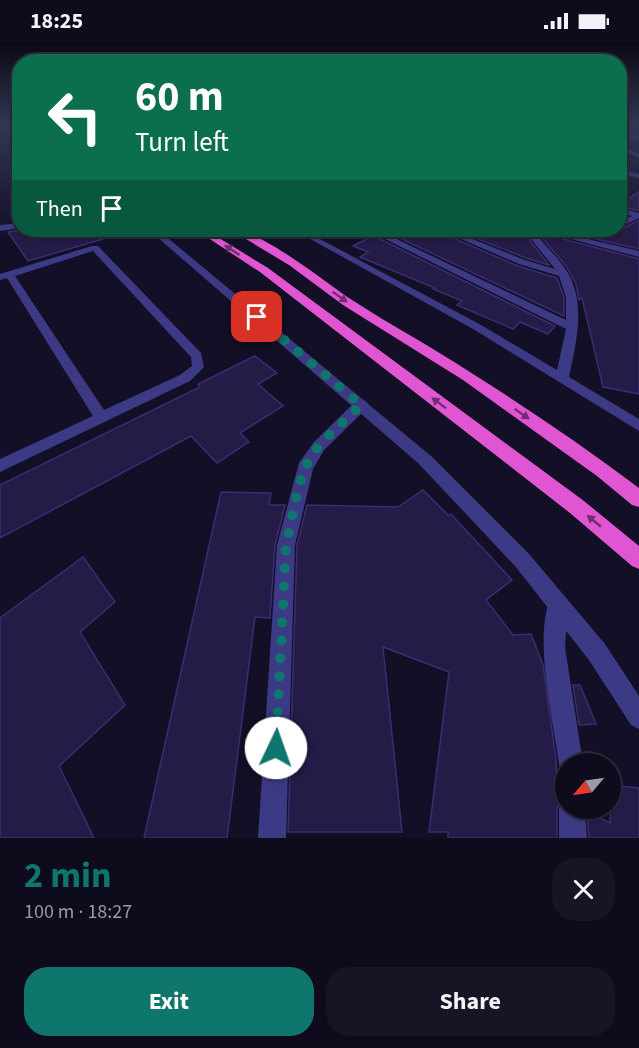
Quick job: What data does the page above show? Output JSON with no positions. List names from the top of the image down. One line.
{"north":"bottom left","page":{"status":"18:25","turn":["60 m","Turn left"],"then":"Then","heading":["2 min","100 m · 18:27"],"buttons":["Exit","Share"]}}
